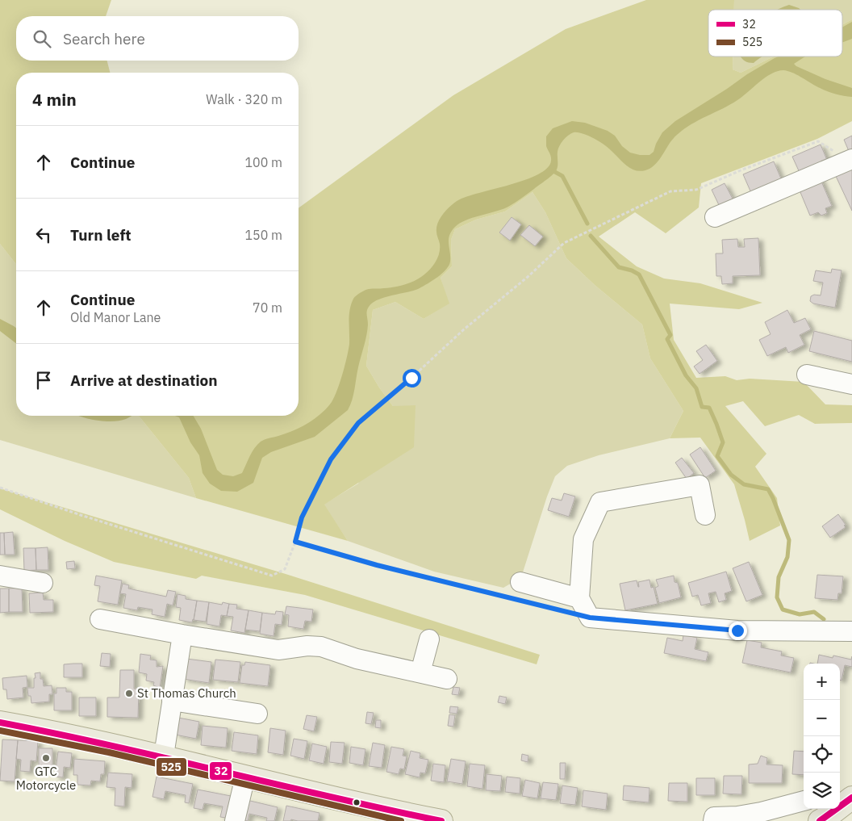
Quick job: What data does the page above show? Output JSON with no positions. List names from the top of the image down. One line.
{"places":["St Thomas Church","GTC Motorcycle"],"lines":["transit line 32","transit line 525"],"legend":["32","525"],"page":{"search":"Search here","heading":["4 min","Walk · 320 m"],"list":[["Continue","100 m"],["Turn left","150 m"],["Continue","Old Manor Lane","70 m"],"Arrive at destination"],"map_buttons":["+","−"]}}
